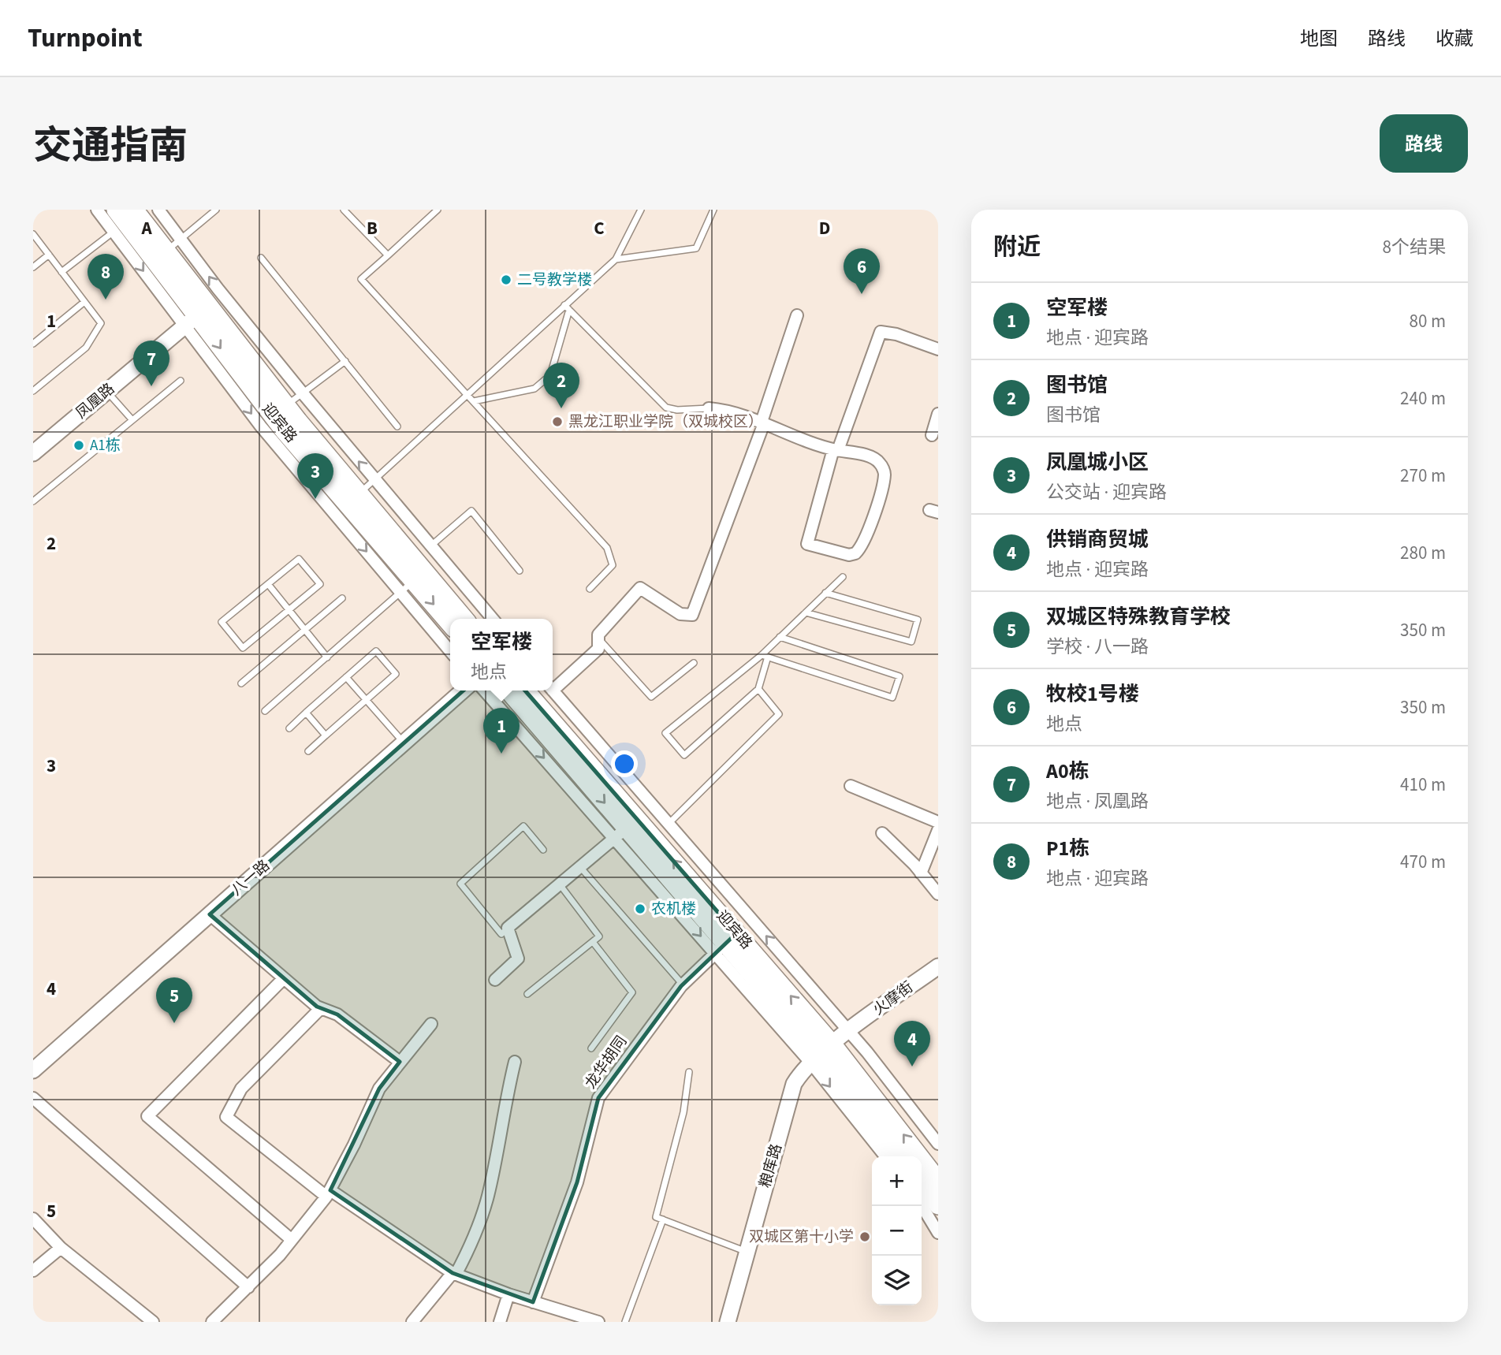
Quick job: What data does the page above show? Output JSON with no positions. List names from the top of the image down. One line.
{"streets":{"main road":["迎宾路"],"street":["凤凰路","八一路","火摩街","龙华胡同","粮库路"]},"crossings":[["凤凰路","迎宾路"],["迎宾路","龙华胡同"],["迎宾路","粮库路"],["火摩街","粮库路"]],"places":["二号教学楼","黑龙江职业学院（双城校区）","A1栋","农机楼","双城区第十小学"],"page":{"header":"Turnpoint","nav":["地图","路线","收藏"],"title":"交通指南","buttons":"路线","heading":["附近","8个结果"],"pins":["6","8","7","2","3","1","5","4"],"list":[{"mark":"1","name":"空军楼","note":"地点 · 迎宾路","value":"80 m"},{"mark":"2","name":"图书馆","note":"图书馆","value":"240 m"},{"mark":"3","name":"凤凰城小区","note":"公交站 · 迎宾路","value":"270 m"},{"mark":"4","name":"供销商贸城","note":"地点 · 迎宾路","value":"280 m"},{"mark":"5","name":"双城区特殊教育学校","note":"学校 · 八一路","value":"350 m"},{"mark":"6","name":"牧校1号楼","note":"地点","value":"350 m"},{"mark":"7","name":"A0栋","note":"地点 · 凤凰路","value":"410 m"},{"mark":"8","name":"P1栋","note":"地点 · 迎宾路","value":"470 m"}],"popup":["空军楼","地点"],"map_buttons":["+","−"]},"grid":{"columns":["A","B","C","D"],"rows":["1","2","3","4","5"]}}
